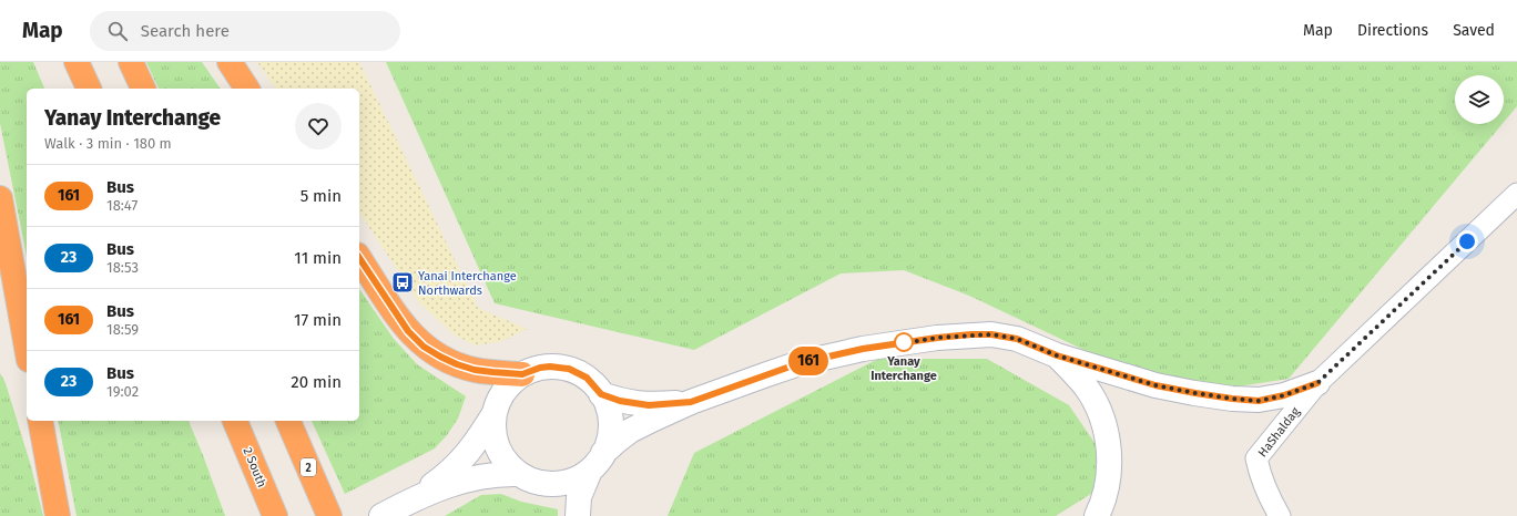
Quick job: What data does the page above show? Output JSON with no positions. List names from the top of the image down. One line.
{"streets":{"highway":["2 South","2"],"street":["HaShaldag"]},"places":{"bus stop":["Yanai Interchange Northwards"],"other":["Yanay Interchange"]},"lines":["bus line 161"],"page":{"header":"Map","search":"Search here","nav":["Map","Directions","Saved"],"on_map":"161","heading":["Yanay Interchange","Walk · 3 min · 180 m"],"list":[{"mark":"161","name":"Bus","note":"18:47","value":"5 min"},{"mark":"23","name":"Bus","note":"18:53","value":"11 min"},{"mark":"161","name":"Bus","note":"18:59","value":"17 min"},{"mark":"23","name":"Bus","note":"19:02","value":"20 min"}]}}
